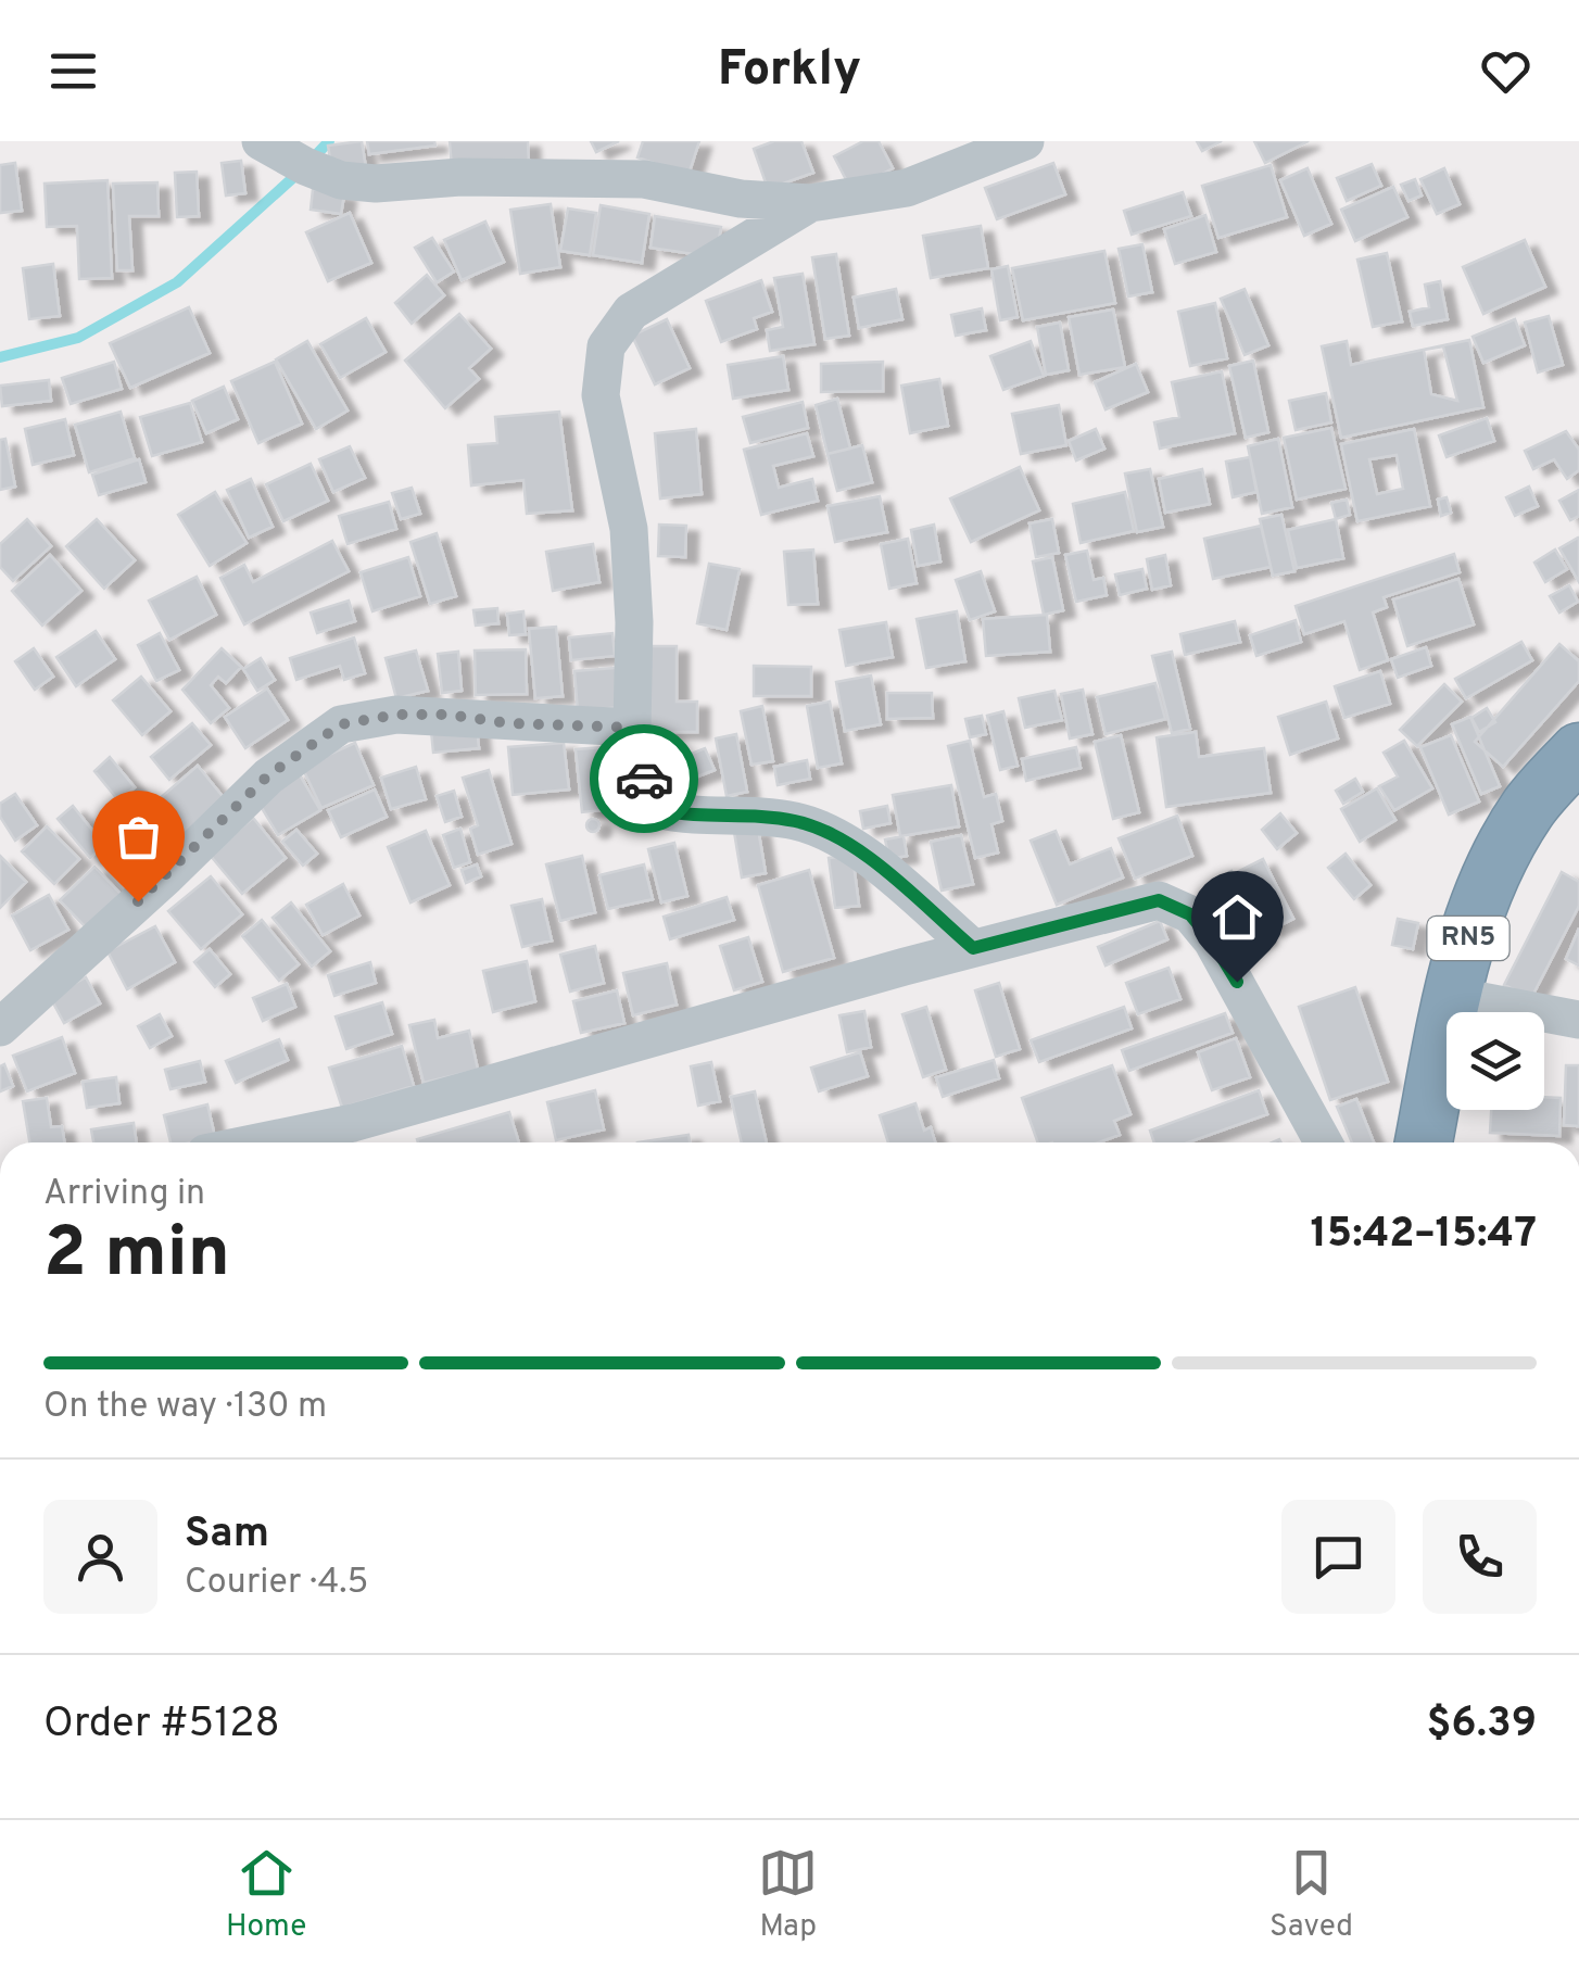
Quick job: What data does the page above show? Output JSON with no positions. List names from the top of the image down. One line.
{"streets":{"highway":["RN5"]},"page":{"header":"Forkly","heading":["2 min","Arriving in","15:42–15:47"],"panel":["Sam","Courier · 4.5","Order #5128","$6.39"],"bar":"On the way · 130 m","tabs":["Home","Map","Saved"]}}
